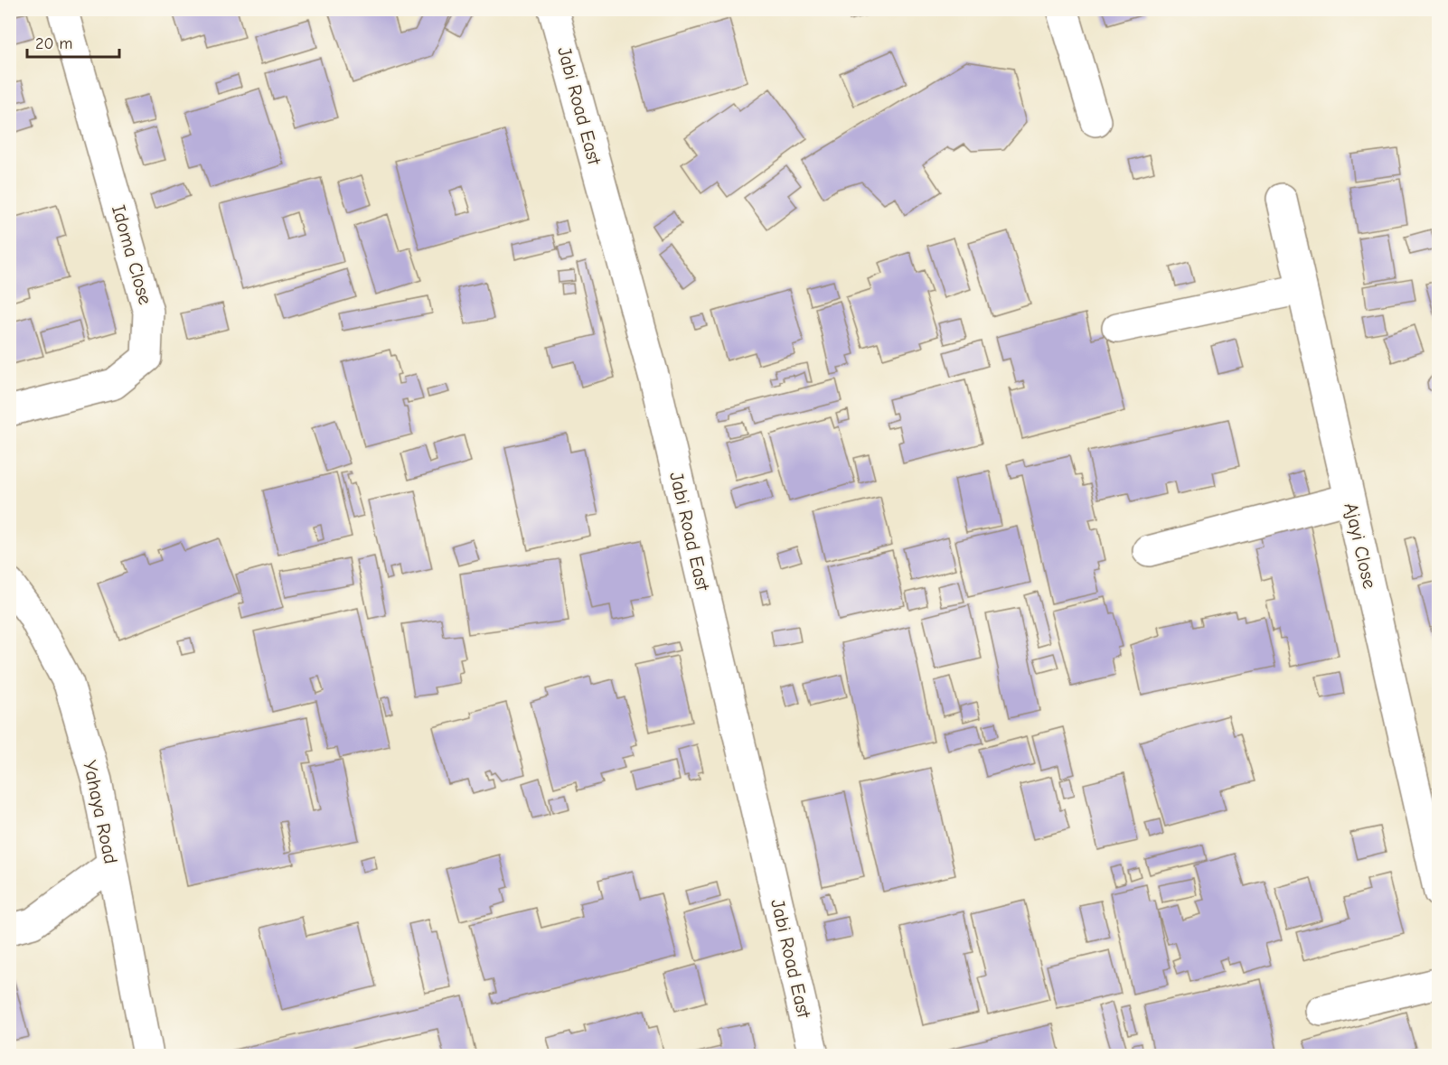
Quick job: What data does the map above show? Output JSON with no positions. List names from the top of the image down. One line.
{"streets":{"street":["Jabi Road East","Idoma Close","Ajayi Close","Yahaya Road"]},"scale_bar":"20 m"}
